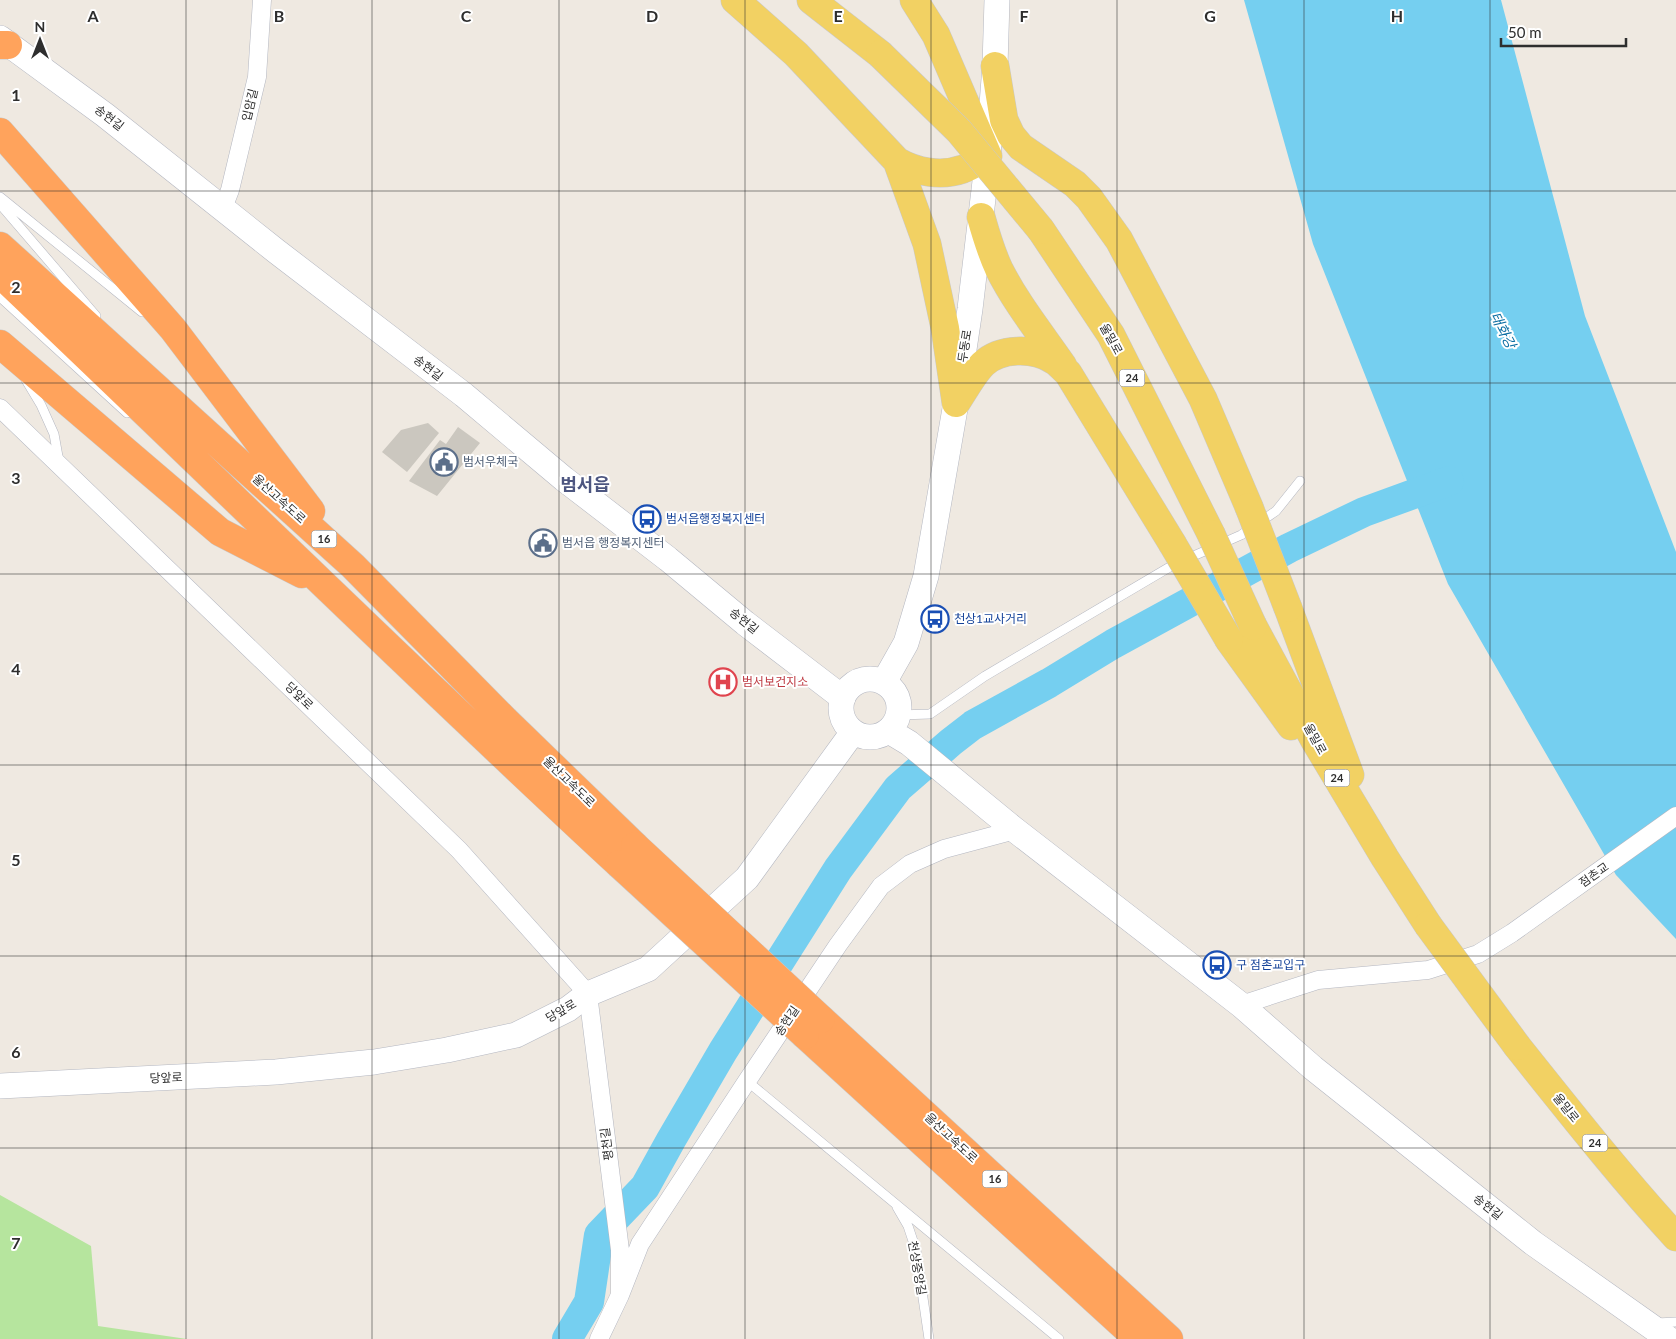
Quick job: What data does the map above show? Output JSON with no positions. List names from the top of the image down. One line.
{"streets":{"highway":["울산고속도로","16"],"main road":["울밀로","24"],"street":["입암길","송현길","두동로","당앞로","점촌교","평천길"],"lane":["천상중앙길"]},"crossings":[["입암길","송현길"],["송현길","두동로"],["송현길","당앞로"],["송현길","점촌교"],["송현길","평천길"],["두동로","당앞로"],["울산고속도로","16"],["당앞로","평천길"]],"districts":["범서읍"],"water":["태화강"],"places":{"public building":["범서우체국","범서읍 행정복지센터"],"bus stop":["범서읍행정복지센터","천상1교사거리","구 점촌교입구"],"hospital":["범서보건지소"]},"scale_bar":"50 m","north":"top","grid":{"columns":["A","B","C","D","E","F","G","H"],"rows":["1","2","3","4","5","6","7"]}}
